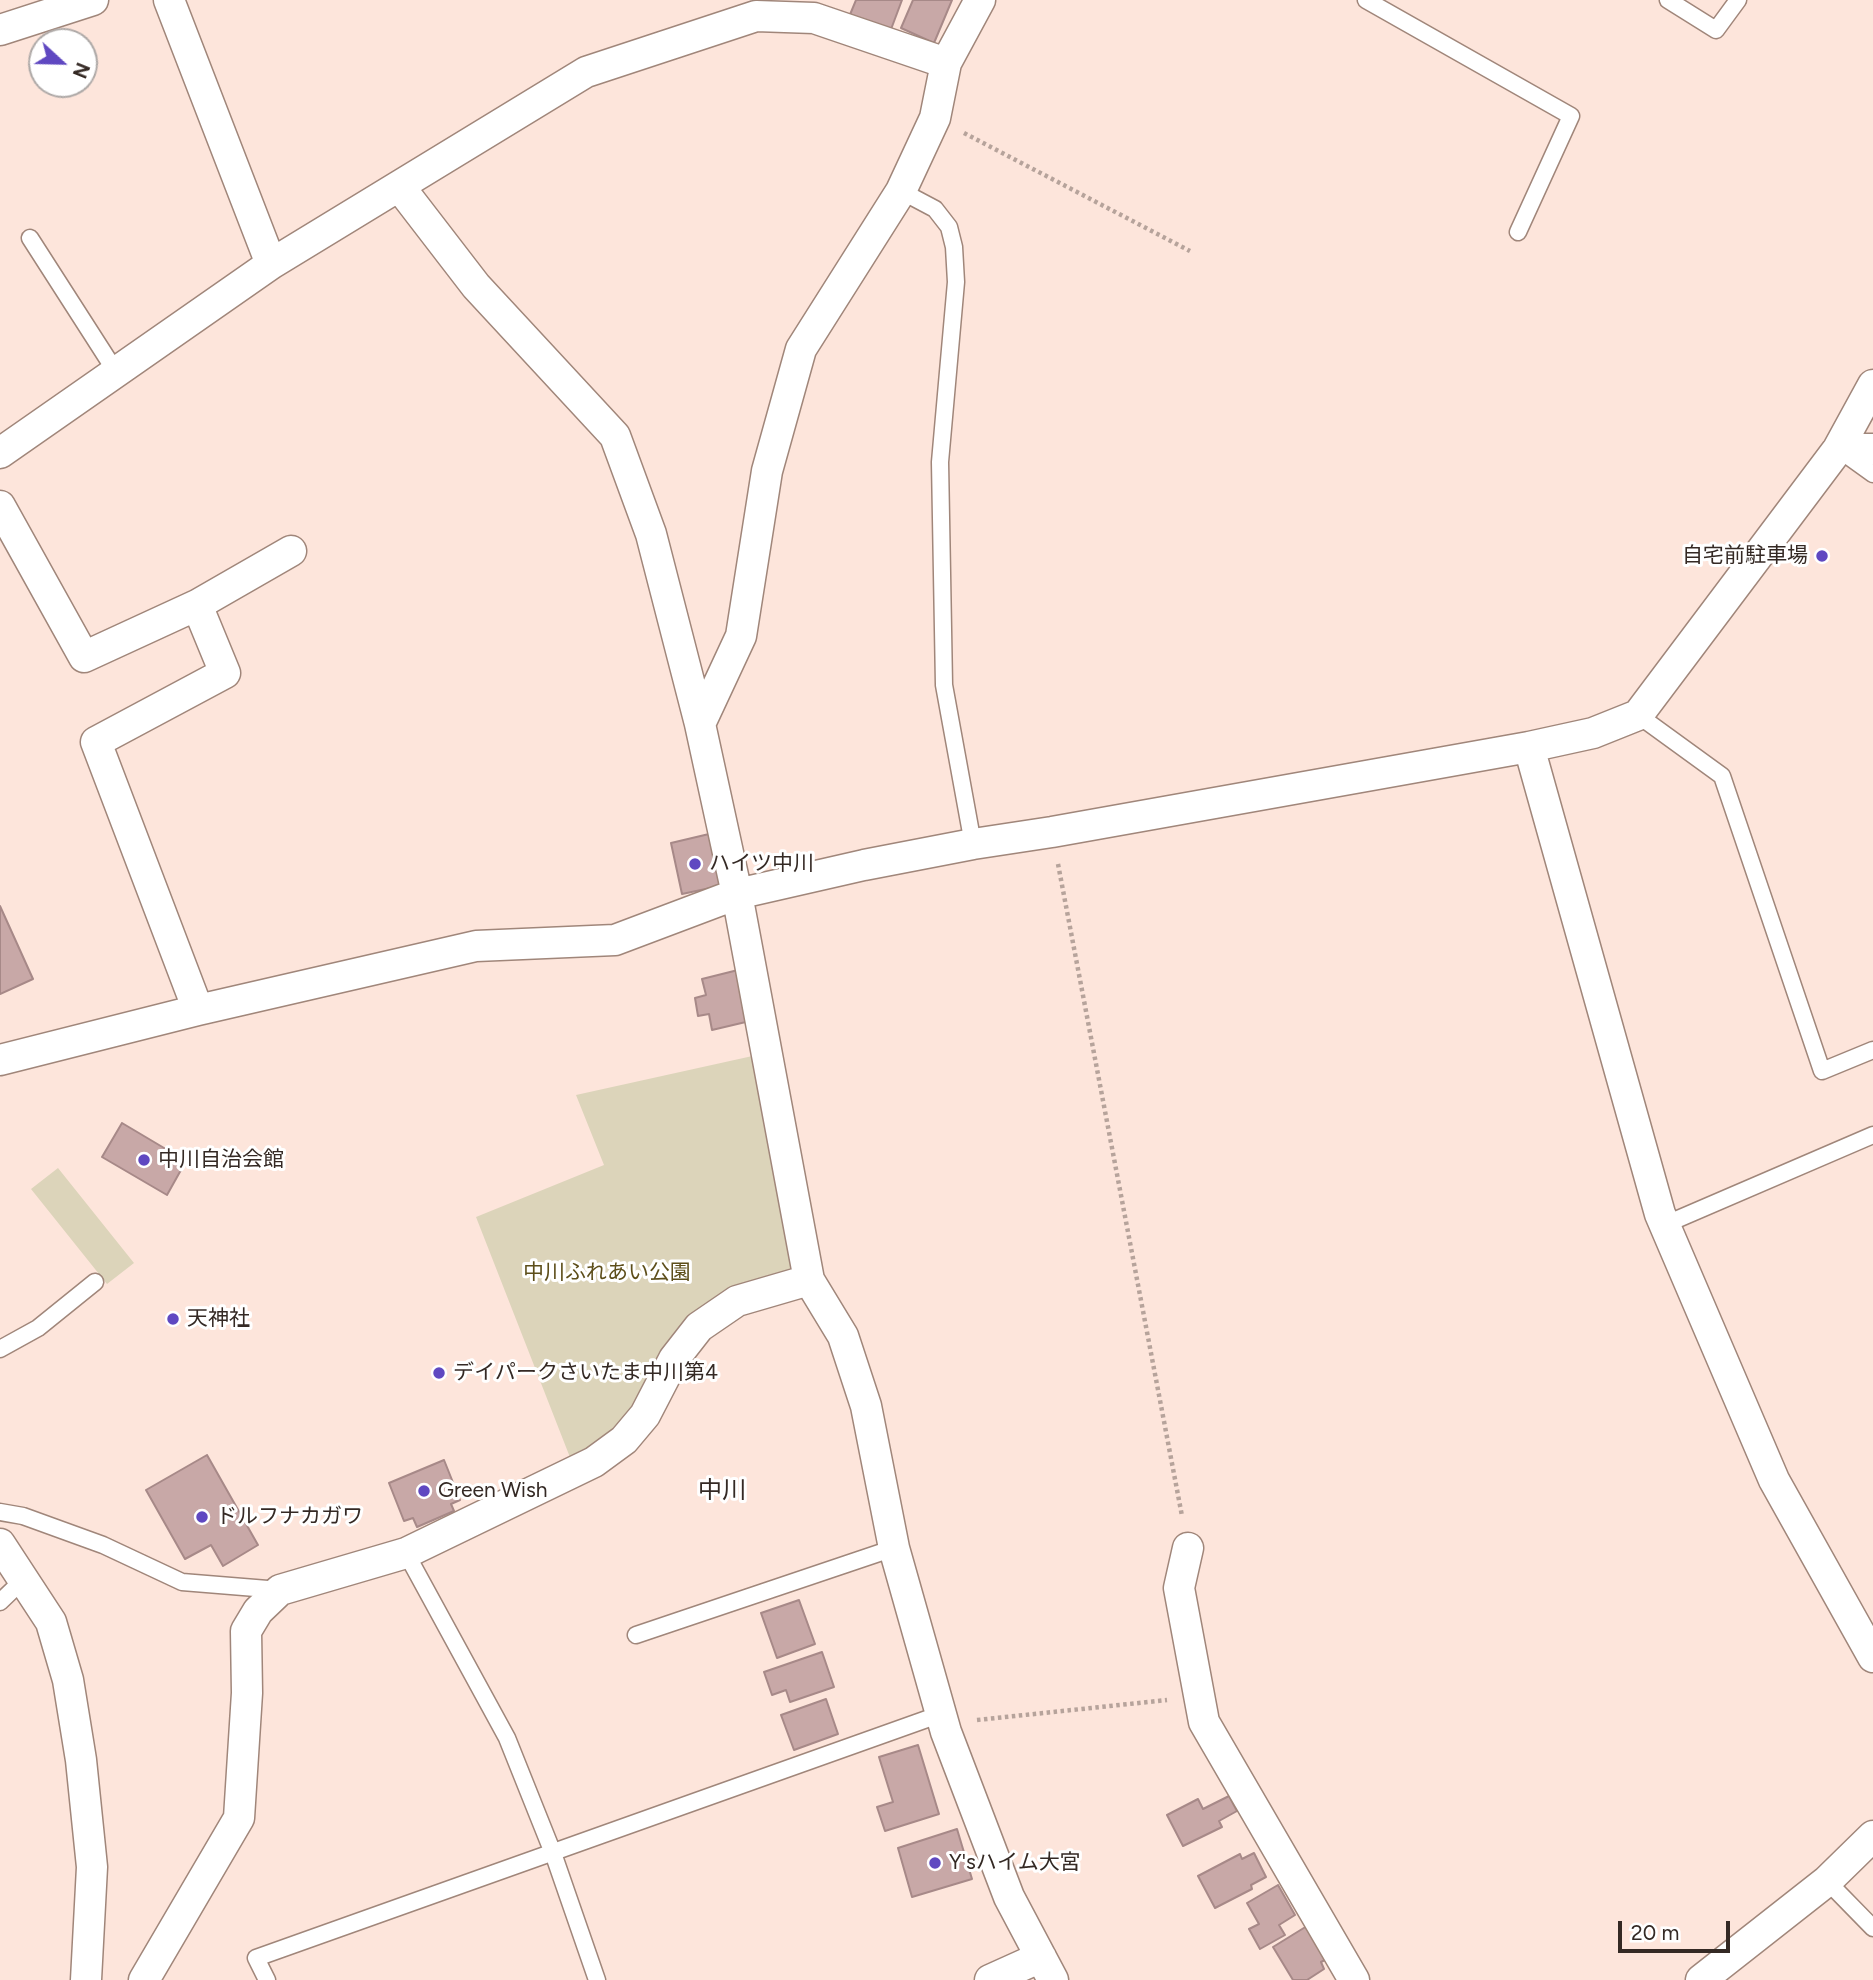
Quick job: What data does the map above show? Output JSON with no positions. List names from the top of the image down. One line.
{"districts":["中川"],"parks":["中川ふれあい公園"],"places":["自宅前駐車場","ハイツ中川","中川自治会館","天神社","デイパークさいたま中川第4","Green Wish","ドルフナカガワ","Y'sハイム大宮"],"scale_bar":"20 m","north":"right"}
